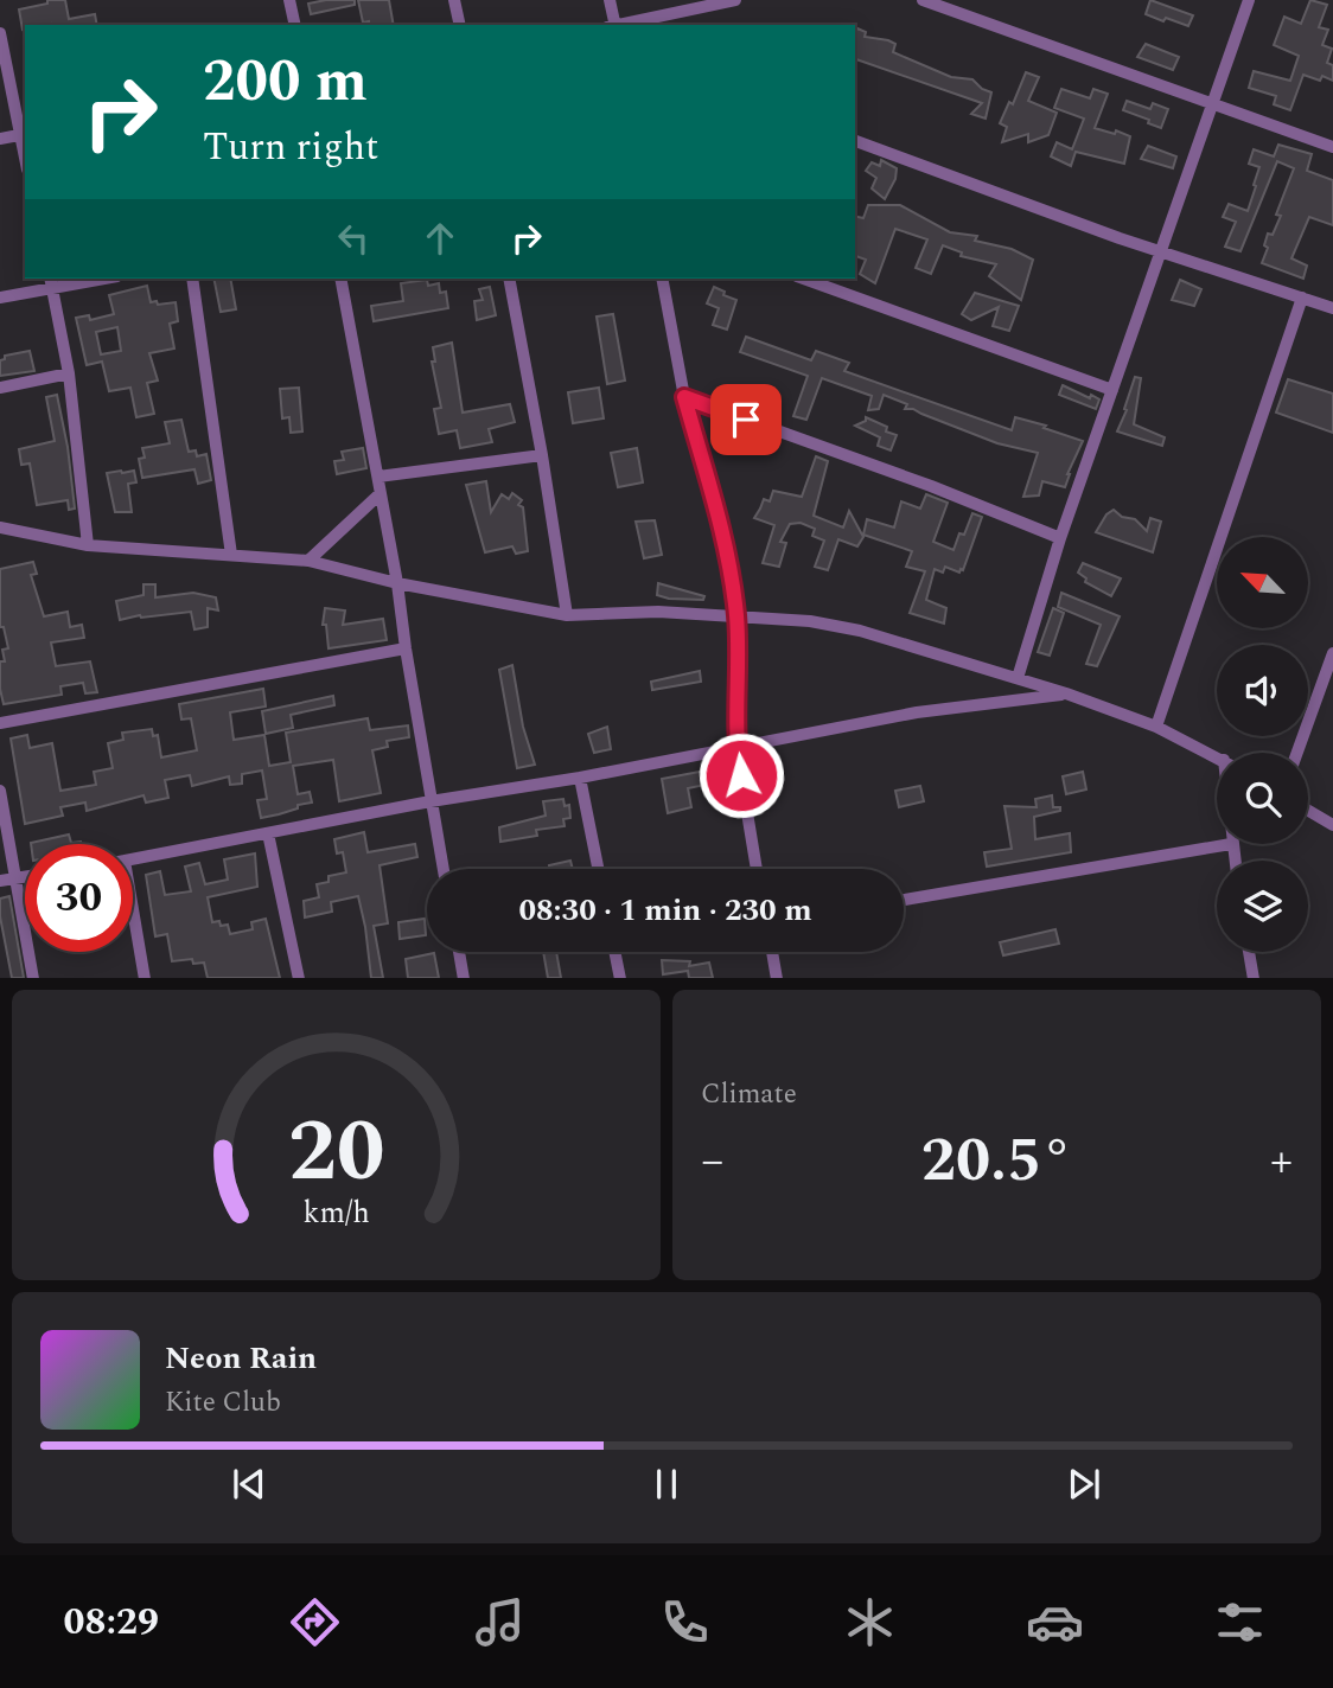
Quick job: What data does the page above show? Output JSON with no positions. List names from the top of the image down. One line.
{"north":"top left","page":{"turn":["200 m","Turn right"],"limit":"30","trip":"08:30 · 1 min · 230 m","tile":"Climate","heat":["−","20.5°","+"],"song":["Neon Rain","Kite Club"],"tabs":"08:29","gauge":["20","km/h"]}}
